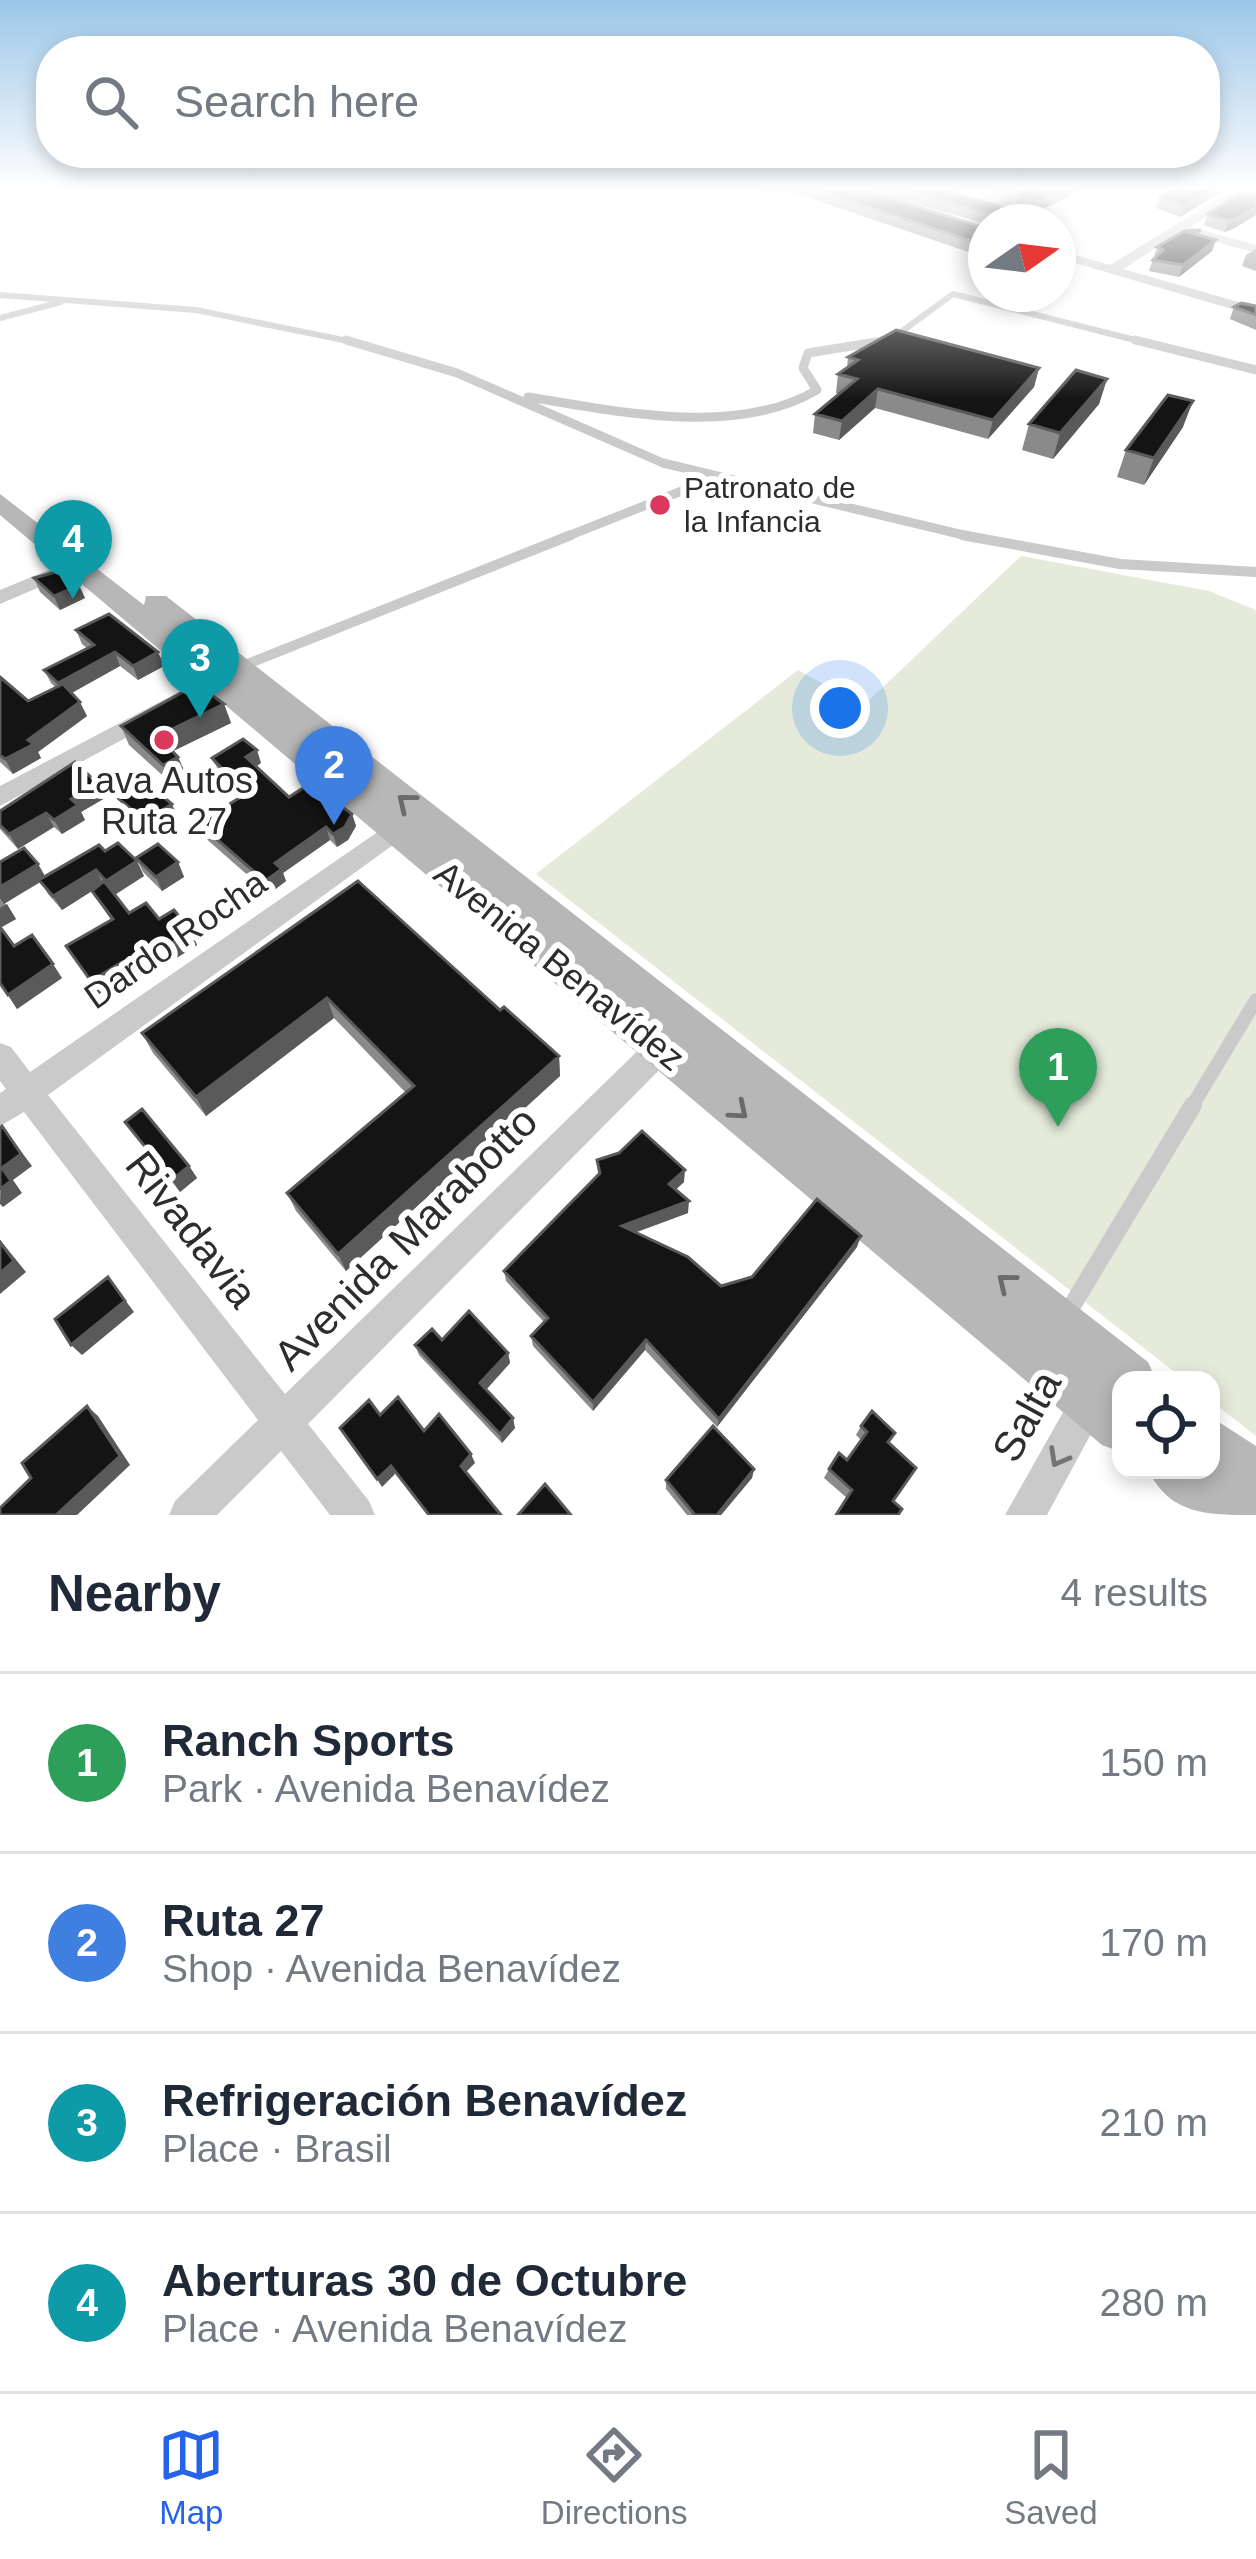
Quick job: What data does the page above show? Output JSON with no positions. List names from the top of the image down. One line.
{"streets":{"main road":["Avenida Benavídez"],"street":["Dardo Rocha","Rivadavia","Avenida Marabotto","Salta"]},"crossings":[["Dardo Rocha","Avenida Benavídez"],["Dardo Rocha","Rivadavia"],["Avenida Benavídez","Avenida Marabotto"],["Avenida Benavídez","Salta"],["Rivadavia","Avenida Marabotto"]],"one_way":["Salta"],"places":["Patronato de la Infancia","Lava Autos Ruta 27"],"north":"right","page":{"search":"Search here","pins":["4","3","2","1"],"heading":["Nearby","4 results"],"list":[{"mark":"1","name":"Ranch Sports","note":"Park · Avenida Benavídez","value":"150 m"},{"mark":"2","name":"Ruta 27","note":"Shop · Avenida Benavídez","value":"170 m"},{"mark":"3","name":"Refrigeración Benavídez","note":"Place · Brasil","value":"210 m"},{"mark":"4","name":"Aberturas 30 de Octubre","note":"Place · Avenida Benavídez","value":"280 m"}],"nav":["Map","Directions","Saved"]}}
